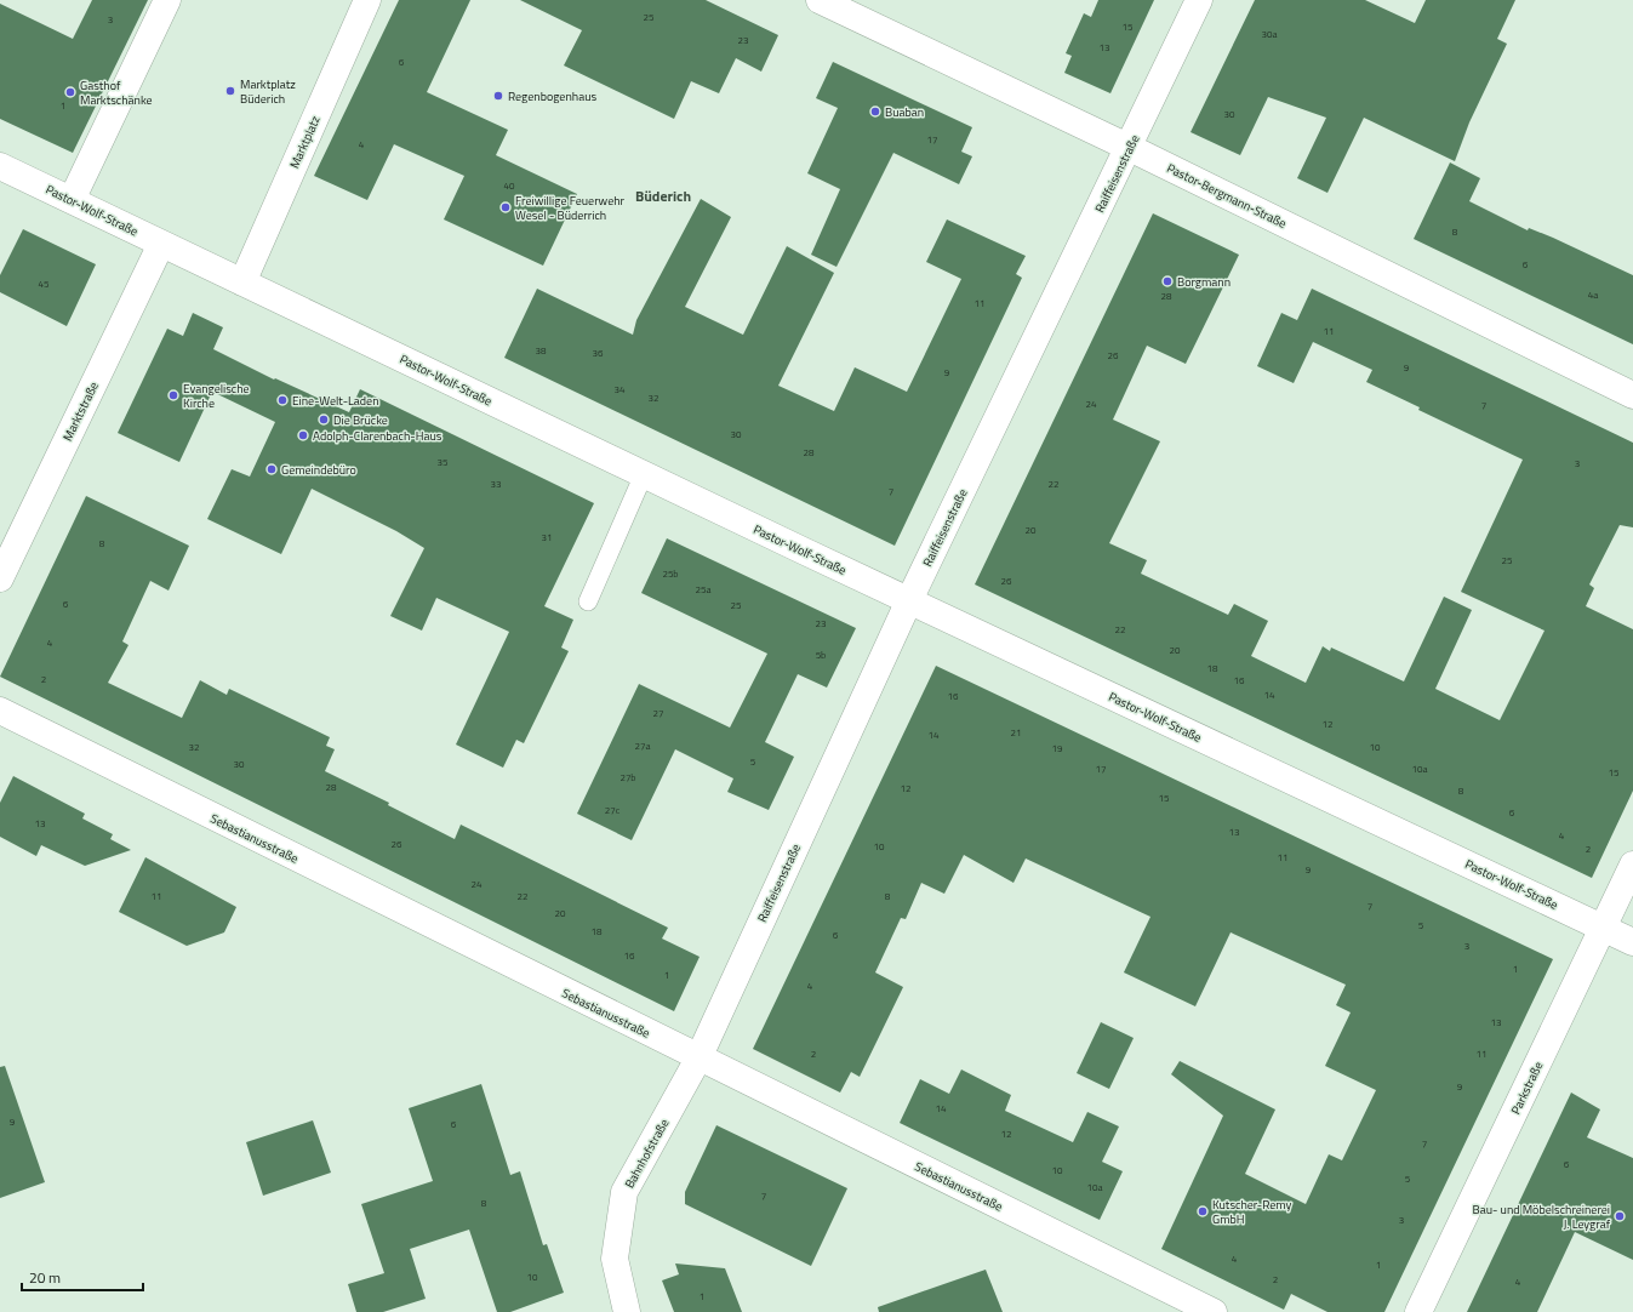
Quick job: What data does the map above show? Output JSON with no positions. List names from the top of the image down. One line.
{"streets":{"street":["Marktplatz","Raiffeisenstraße","Pastor-Bergmann-Straße","Pastor-Wolf-Straße","Marktstraße","Sebastianusstraße","Parkstraße","Bahnhofstraße"]},"crossings":[["Marktplatz","Pastor-Wolf-Straße"],["Raiffeisenstraße","Pastor-Bergmann-Straße"],["Raiffeisenstraße","Pastor-Wolf-Straße"],["Raiffeisenstraße","Sebastianusstraße"],["Raiffeisenstraße","Bahnhofstraße"],["Pastor-Wolf-Straße","Marktstraße"],["Pastor-Wolf-Straße","Parkstraße"],["Sebastianusstraße","Bahnhofstraße"]],"districts":["Büderich"],"places":["Marktplatz Büderich","Gasthof Marktschänke","Regenbogenhaus","Buaban","Freiwillige Feuerwehr Wesel - Büderrich","Borgmann","Evangelische Kirche","Eine-Welt-Laden","Die Brücke","Adolph-Clarenbach-Haus","Gemeindebüro","Kutscher-Remy GmbH","Bau- und Möbelschreinerei J. Leygraf"],"house_numbers":["25","3","15","30a","23","13","6","1","30","17","4","40","8","6","45","4a","28","11","11","38","36","26","9","9","34","32","24","7","30","28","35","3","33","22","7","20","31","8","25","25b","26","25a","6","25","23","22","4","20","5b","18","2","16","14","16","27","12","21","14","27a","32","10","19","5","30","17","10a","15","27b","28","12","8","15","27c","6","13","13","4","26","10","2","11","9","24","11","22","8","7","20","5","18","6","3","16","1","1","4","13","2","11","9","14","9","6","12","7","6","10","5","10a","7","8","3","4","1","10","2","4","1"],"scale_bar":"20 m"}
